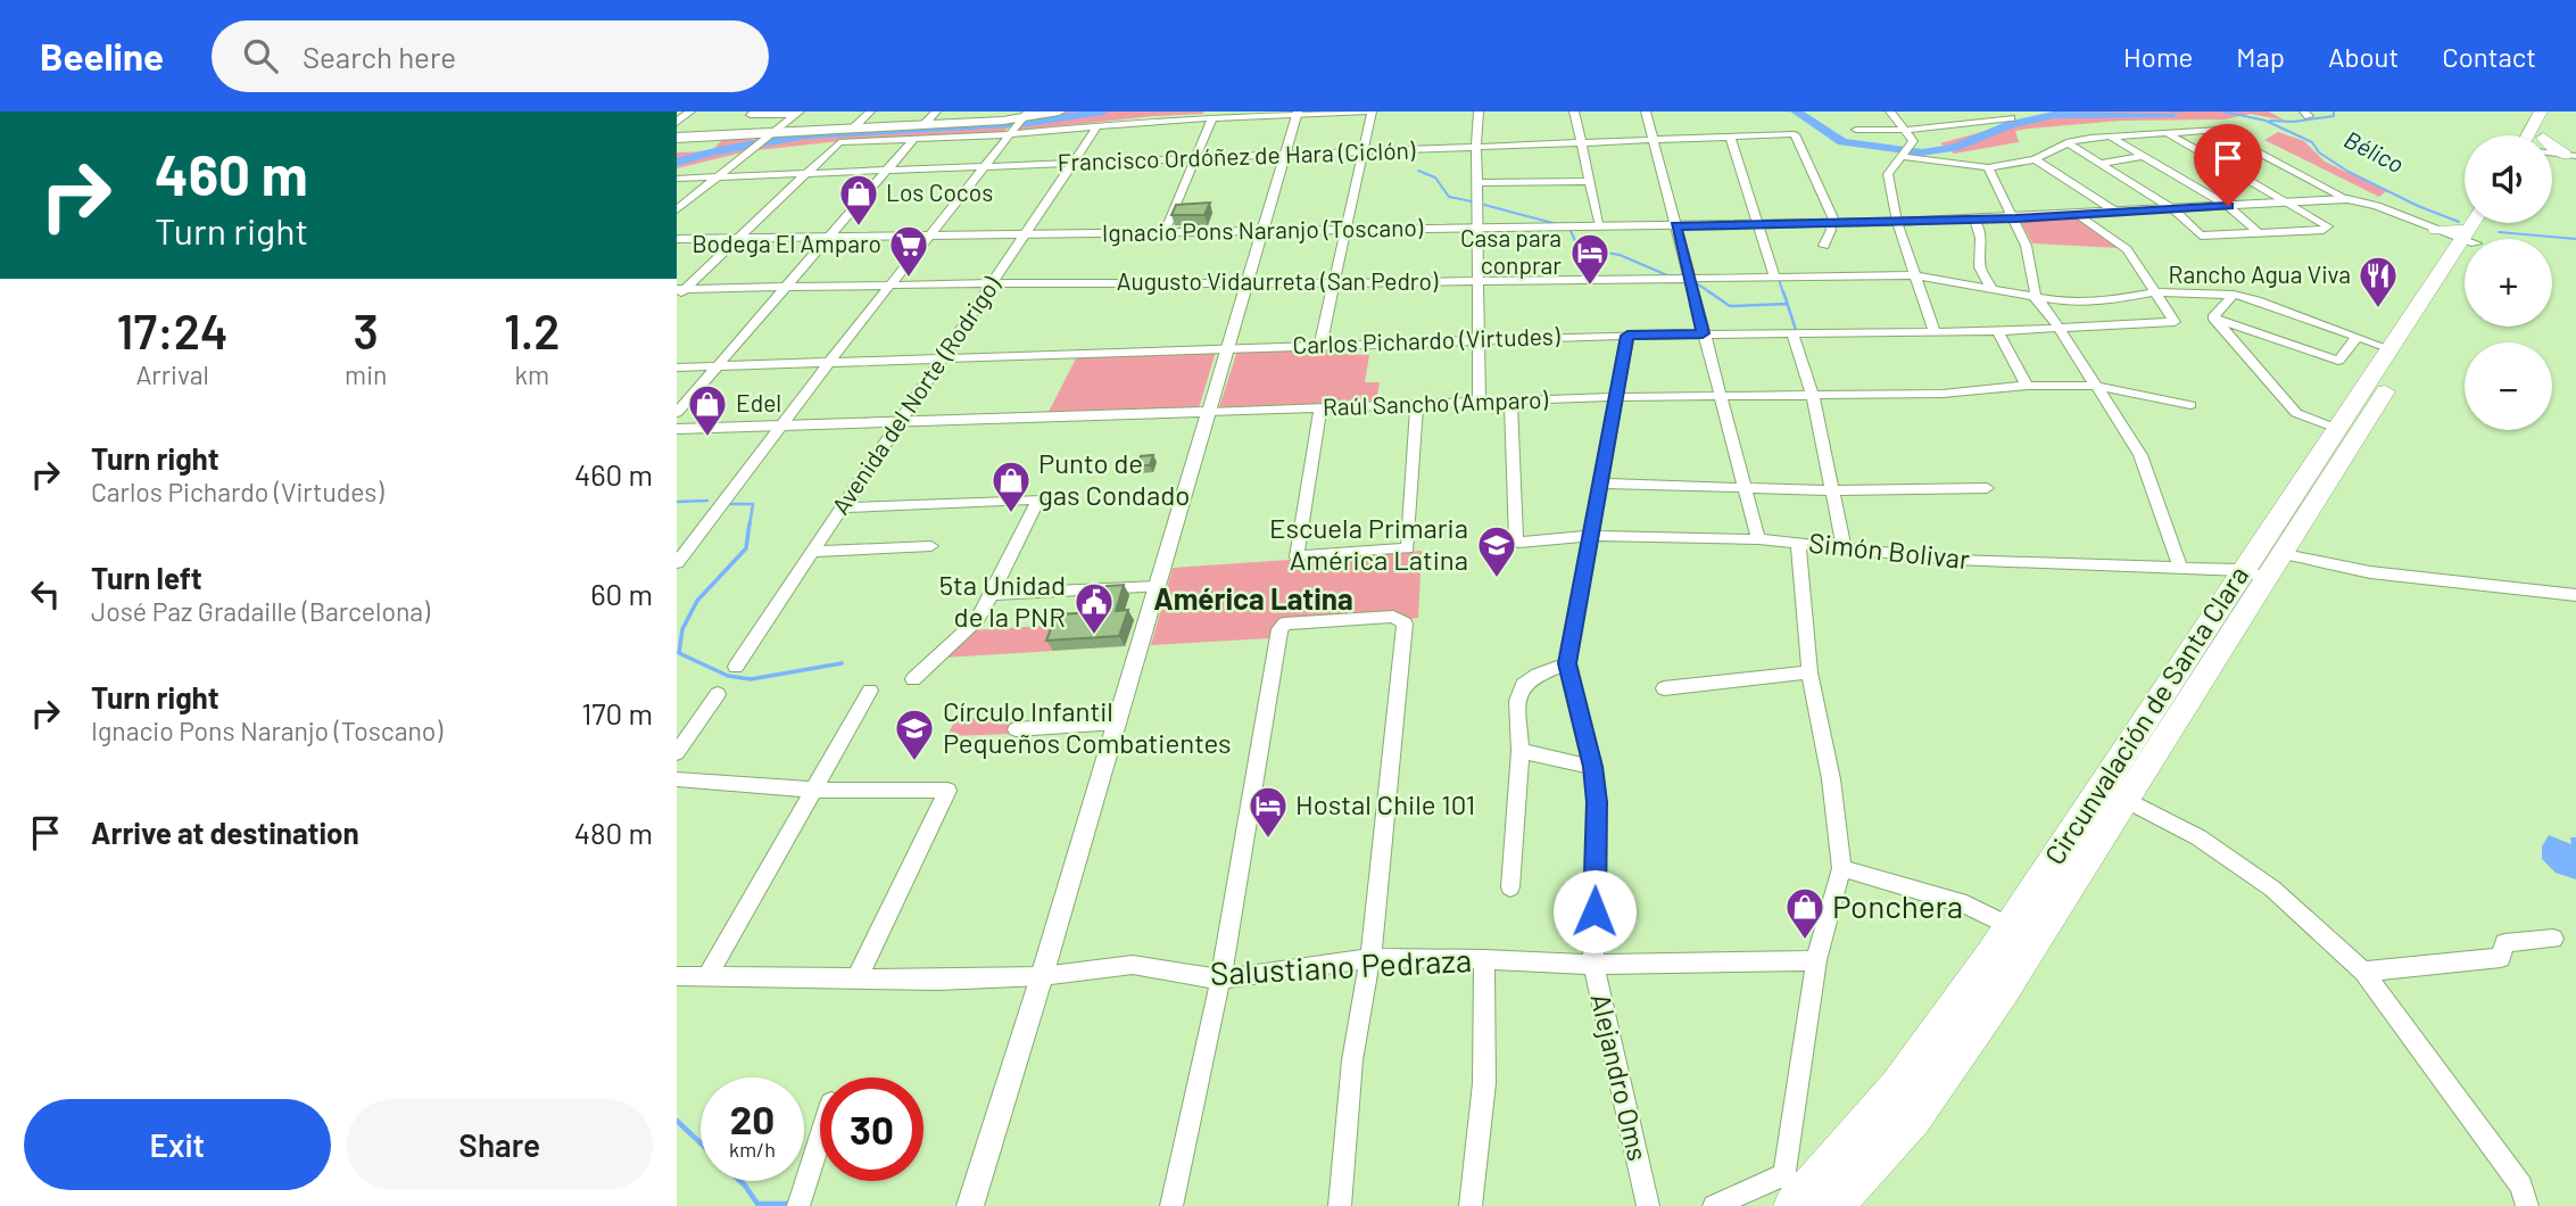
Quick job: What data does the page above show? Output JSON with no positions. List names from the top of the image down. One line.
{"streets":{"highway":["Circunvalación de Santa Clara"],"street":["Francisco Ordóñez de Hara (Ciclón)","Ignacio Pons Naranjo (Toscano)","Augusto Vidaurreta (San Pedro)","Carlos Pichardo (Virtudes)","Avenida del Norte (Rodrigo)","Raúl Sancho (Amparo)","Simón Bolivar","Salustiano Pedraza","Alejandro Oms"]},"crossings":[["Francisco Ordóñez de Hara (Ciclón)","Ignacio Pons Naranjo (Toscano)"],["Francisco Ordóñez de Hara (Ciclón)","Avenida del Norte (Rodrigo)"],["Ignacio Pons Naranjo (Toscano)","Avenida del Norte (Rodrigo)"],["Ignacio Pons Naranjo (Toscano)","Circunvalación de Santa Clara"],["Augusto Vidaurreta (San Pedro)","Carlos Pichardo (Virtudes)"],["Augusto Vidaurreta (San Pedro)","Avenida del Norte (Rodrigo)"],["Augusto Vidaurreta (San Pedro)","Circunvalación de Santa Clara"],["Carlos Pichardo (Virtudes)","Avenida del Norte (Rodrigo)"],["Carlos Pichardo (Virtudes)","Alejandro Oms"],["Avenida del Norte (Rodrigo)","Raúl Sancho (Amparo)"],["Raúl Sancho (Amparo)","Simón Bolivar"],["Raúl Sancho (Amparo)","Alejandro Oms"],["Simón Bolivar","Circunvalación de Santa Clara"],["Simón Bolivar","Alejandro Oms"],["Salustiano Pedraza","Alejandro Oms"]],"districts":["América Latina"],"water":["Bélico"],"places":{"shop":["Los Cocos","Edel","Punto de gas Condado","Ponchera"],"supermarket":["Bodega El Amparo"],"hotel":["Casa para conprar","Hostal Chile 101"],"restaurant":["Rancho Agua Viva"],"school or university":["Escuela Primaria América Latina","Círculo Infantil Pequeños Combatientes"],"public building":["5ta Unidad de la PNR"]},"page":{"header":"Beeline","search":"Search here","nav":["Home","Map","About","Contact"],"turn":["460 m","Turn right"],"map_buttons":["+","−"],"eta":["17:24","Arrival","3","min","1.2","km"],"list":[{"name":"Turn right","note":"Carlos Pichardo (Virtudes)","value":"460 m"},{"name":"Turn left","note":"José Paz Gradaille (Barcelona)","value":"60 m"},{"name":"Turn right","note":"Ignacio Pons Naranjo (Toscano)","value":"170 m"},{"name":"Arrive at destination","value":"480 m"}],"speed":"20 km/h","limit":"30","buttons":["Exit","Share"]}}
